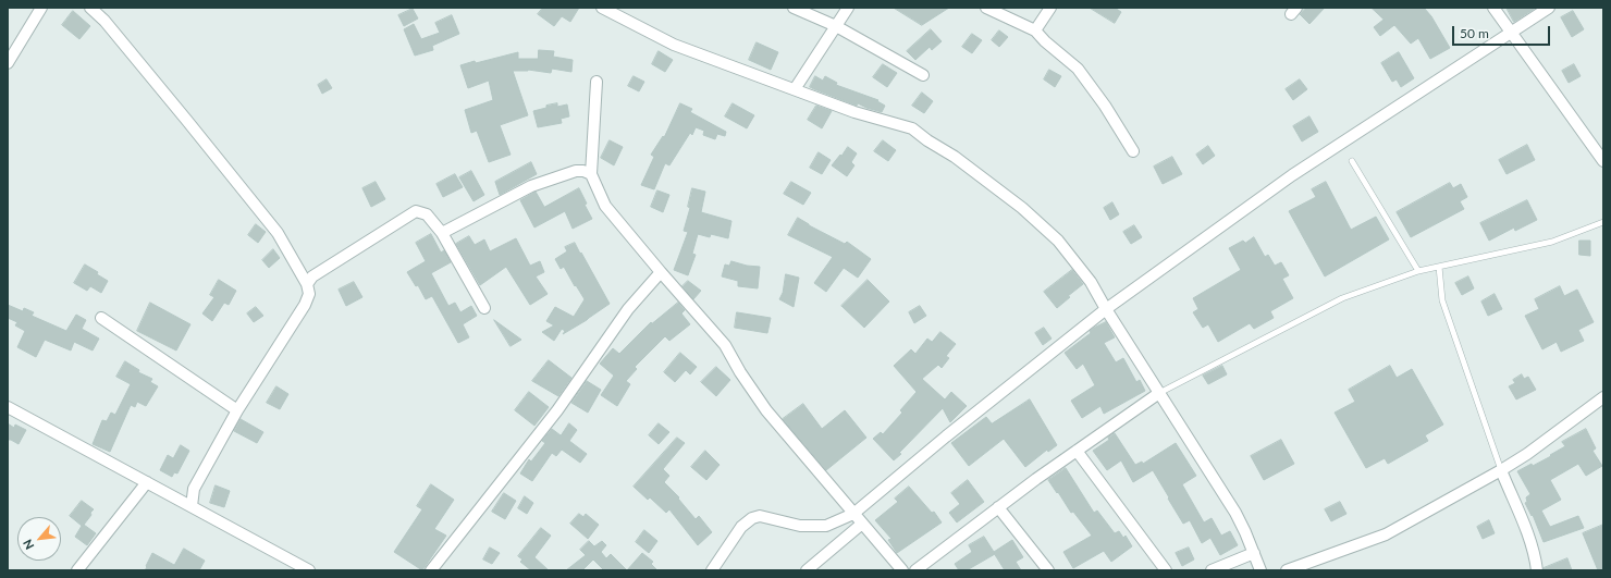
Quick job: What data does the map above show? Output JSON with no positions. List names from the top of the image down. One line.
{"scale_bar":"50 m","north":"bottom left"}
